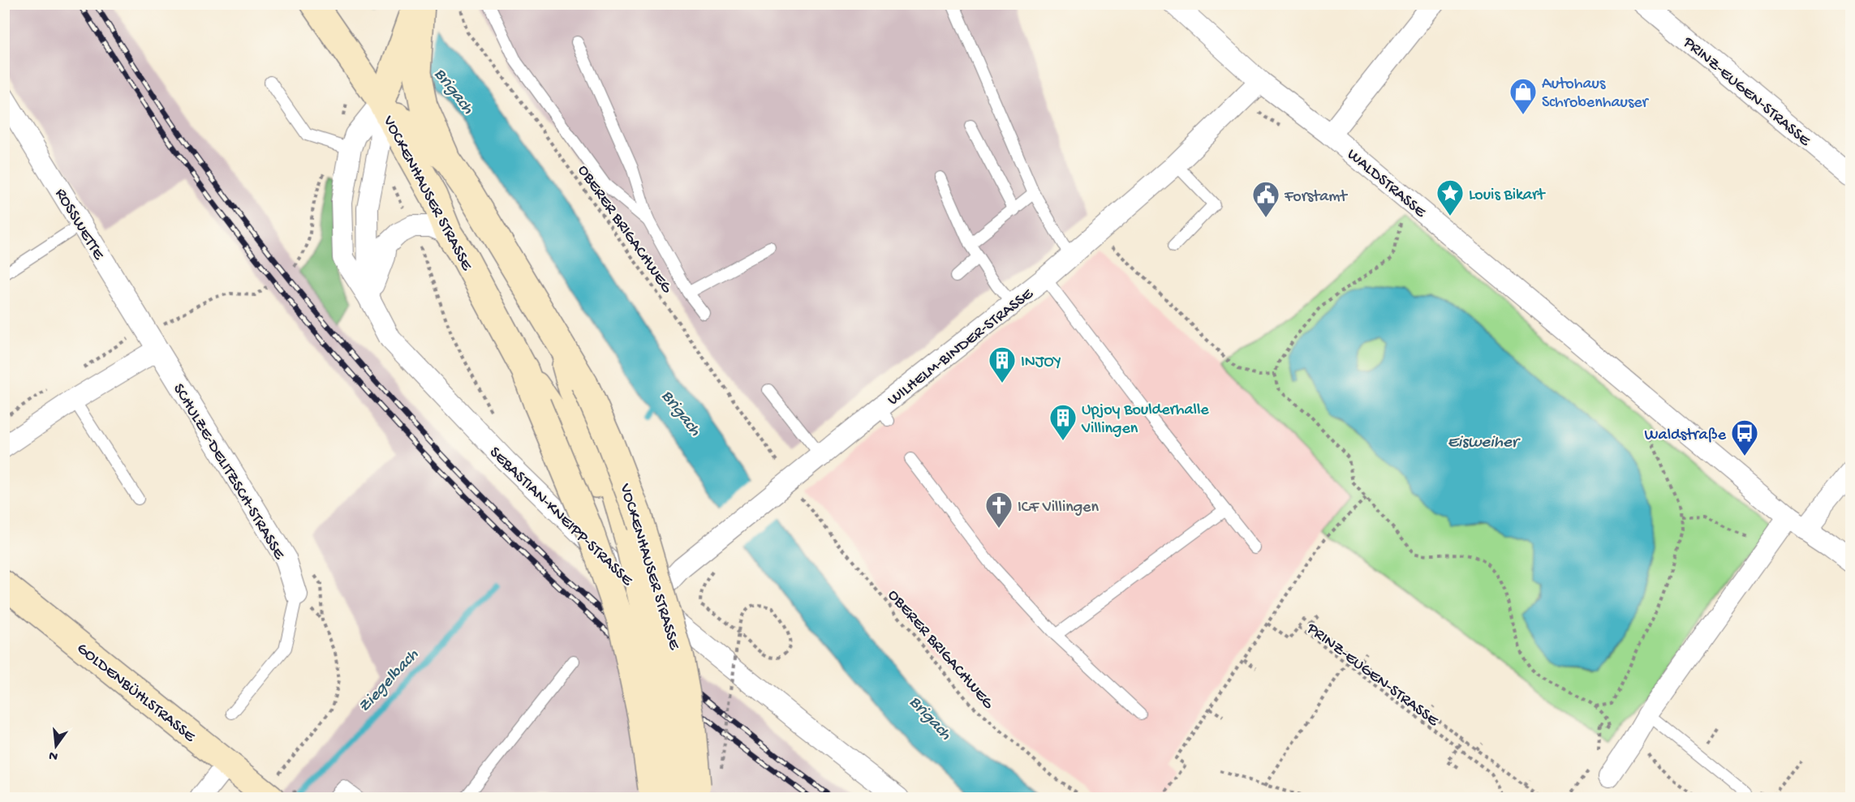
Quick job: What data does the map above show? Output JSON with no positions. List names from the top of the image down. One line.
{"streets":{"main road":["VOCKENHAUSER STRASSE","GOLDENBÜHLSTRASSE"],"street":["PRINZ-EUGEN-STRASSE","WALDSTRASSE","ROSSWETTE","WILHELM-BINDER-STRASSE","SCHULZE-DELITZSCH-STRASSE","SEBASTIAN-KNEIPP-STRASSE"],"path":["OBERER BRIGACHWEG"]},"crossings":[["WALDSTRASSE","WILHELM-BINDER-STRASSE"],["VOCKENHAUSER STRASSE","SEBASTIAN-KNEIPP-STRASSE"],["ROSSWETTE","SCHULZE-DELITZSCH-STRASSE"],["OBERER BRIGACHWEG","WILHELM-BINDER-STRASSE"],["WILHELM-BINDER-STRASSE","SEBASTIAN-KNEIPP-STRASSE"]],"water":["Brigach","Eisweiher","Ziegelbach"],"places":{"shop":["Autohaus Schrobenhauser"],"place":["Louis Bikart"],"public building":["Forstamt"],"building":["INJOY","Upjoy Boulderhalle Villingen"],"bus stop":["Waldstraße"],"church":["ICF Villingen"]},"north":"bottom"}
